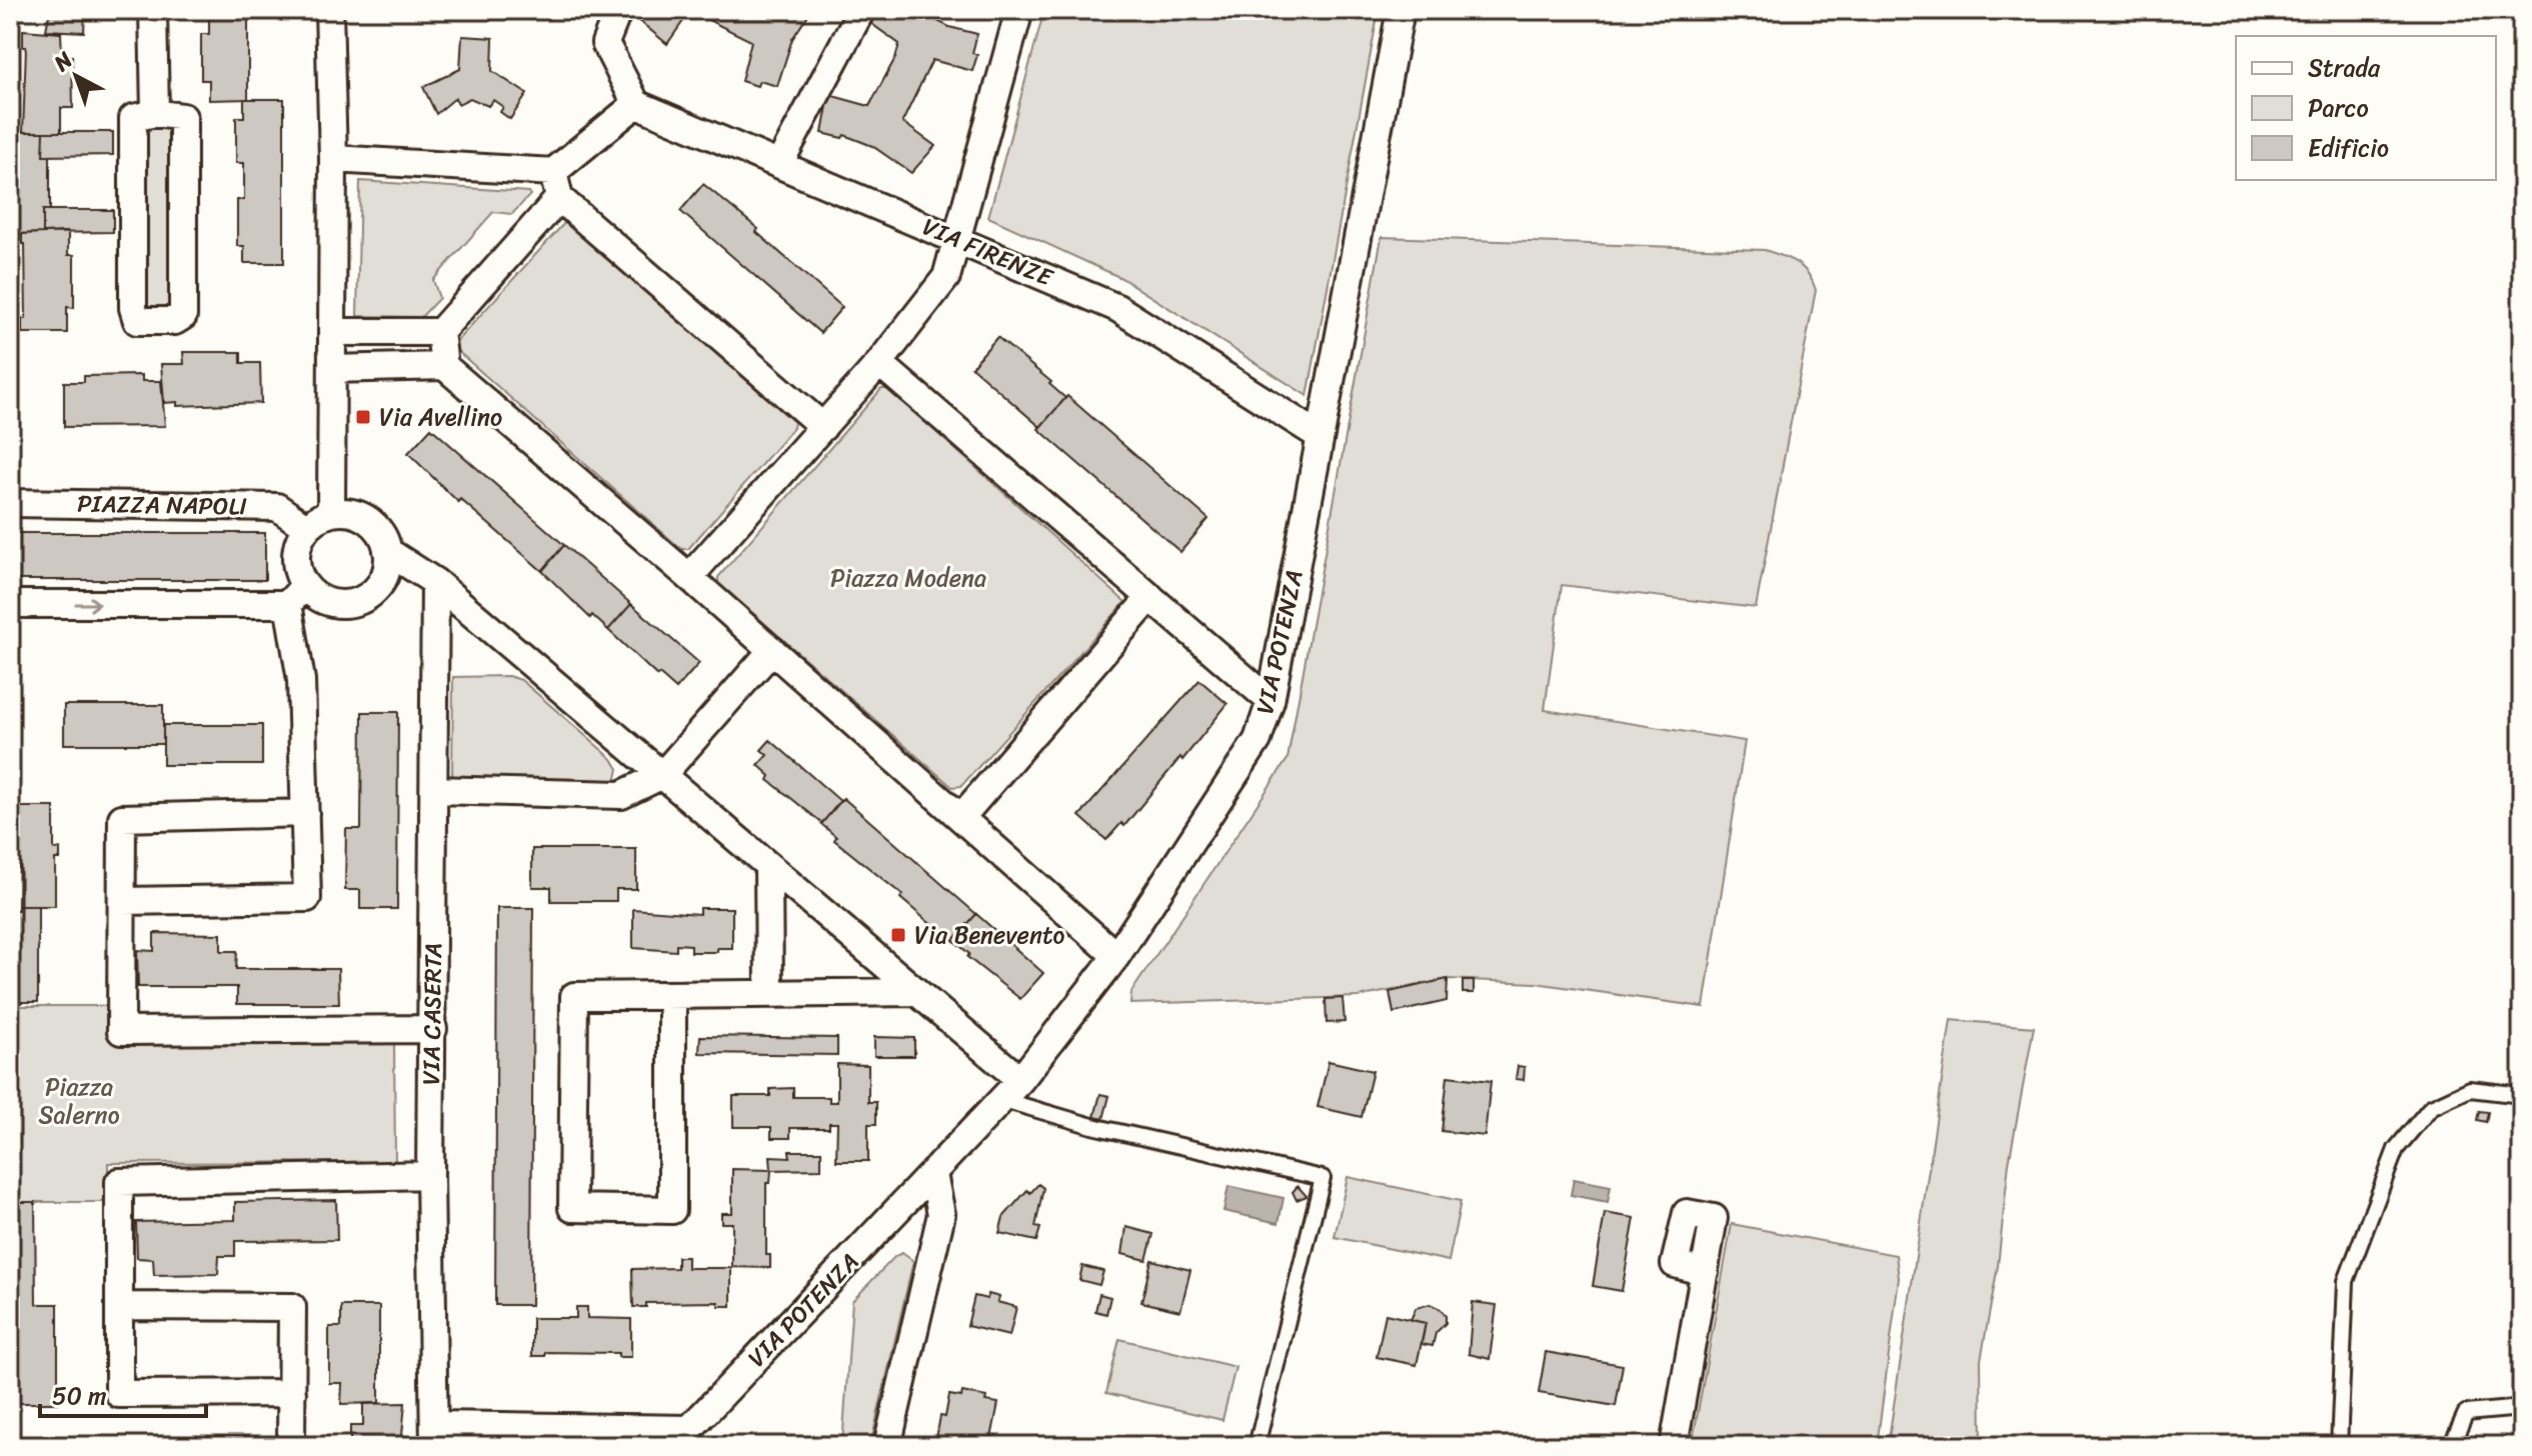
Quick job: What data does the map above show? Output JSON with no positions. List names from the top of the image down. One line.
{"streets":{"street":["VIA FIRENZE","PIAZZA NAPOLI","VIA POTENZA","VIA CASERTA"]},"crossings":[["VIA FIRENZE","VIA POTENZA"]],"parks":["Piazza Modena","Piazza Salerno"],"places":{"transit":["Via Avellino","Via Benevento"]},"legend":["Strada","Parco","Edificio"],"scale_bar":"50 m","north":"top left"}
